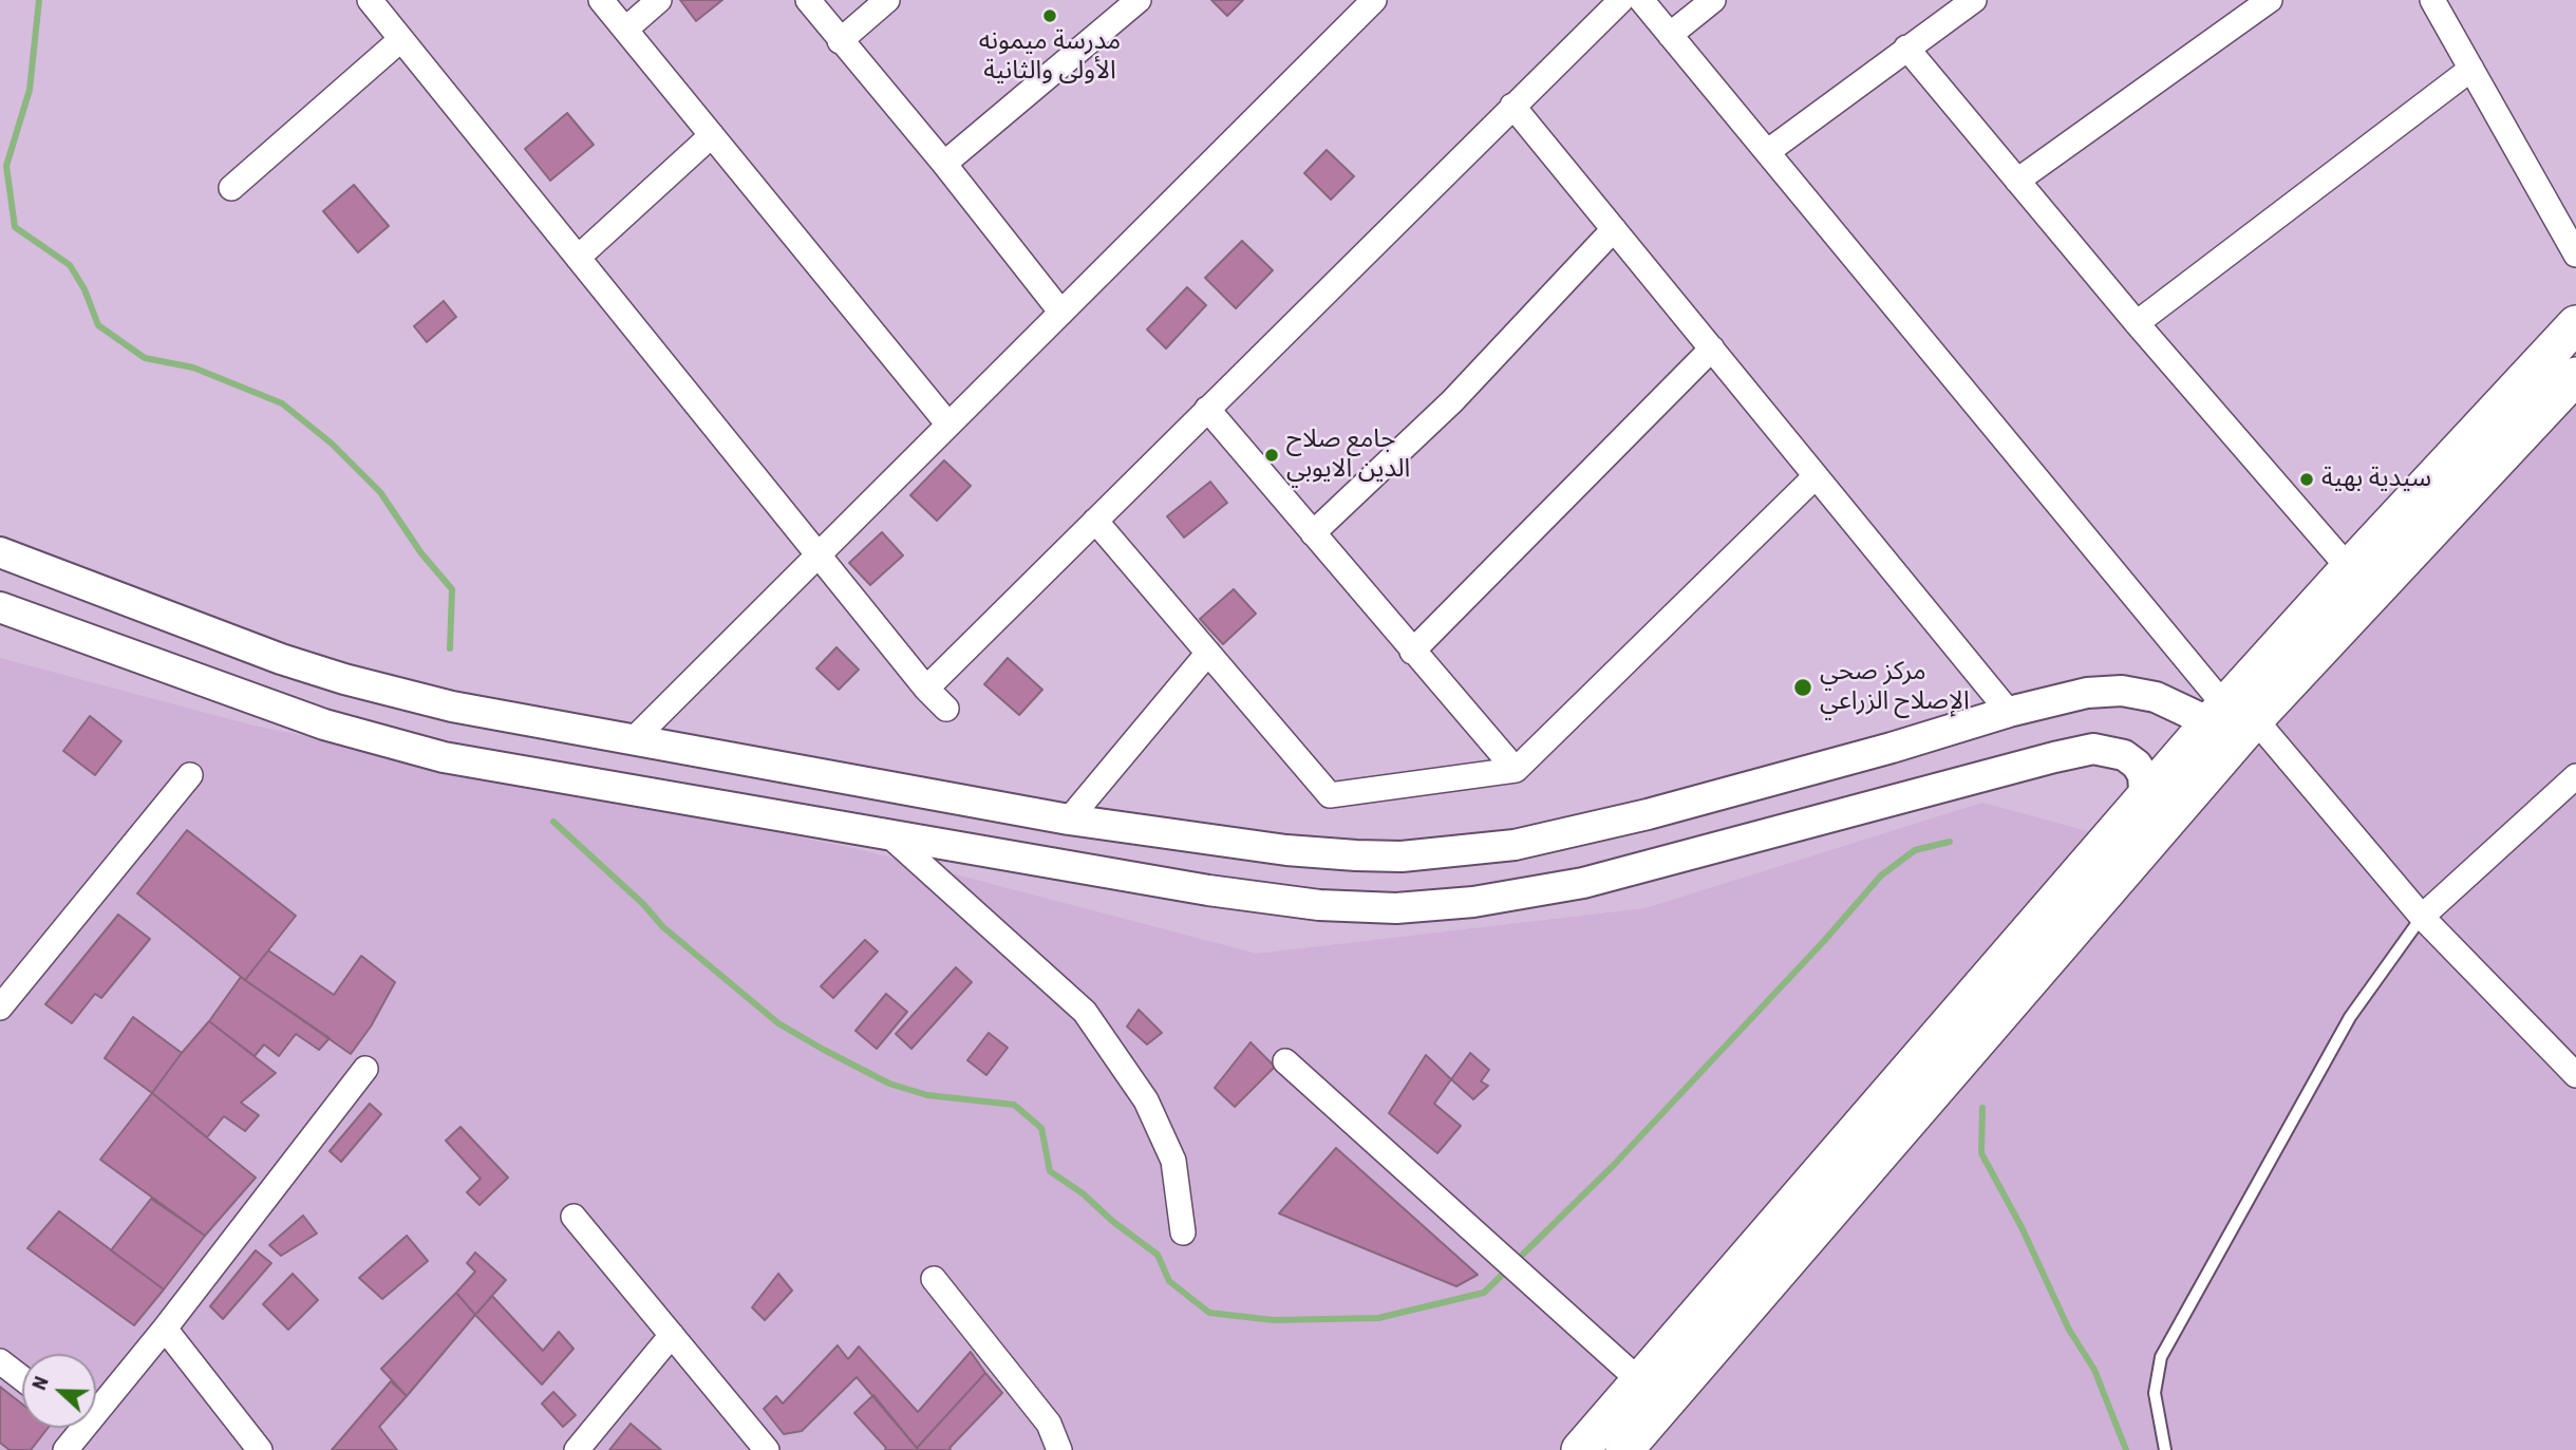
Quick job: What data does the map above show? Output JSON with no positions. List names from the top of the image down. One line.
{"places":["مدرسة ميمونه الأولى والثانية","جامع صلاح الدين الايوبي","سيدية بهية","مركز صحي الإصلاح الزراعي"],"north":"left"}
